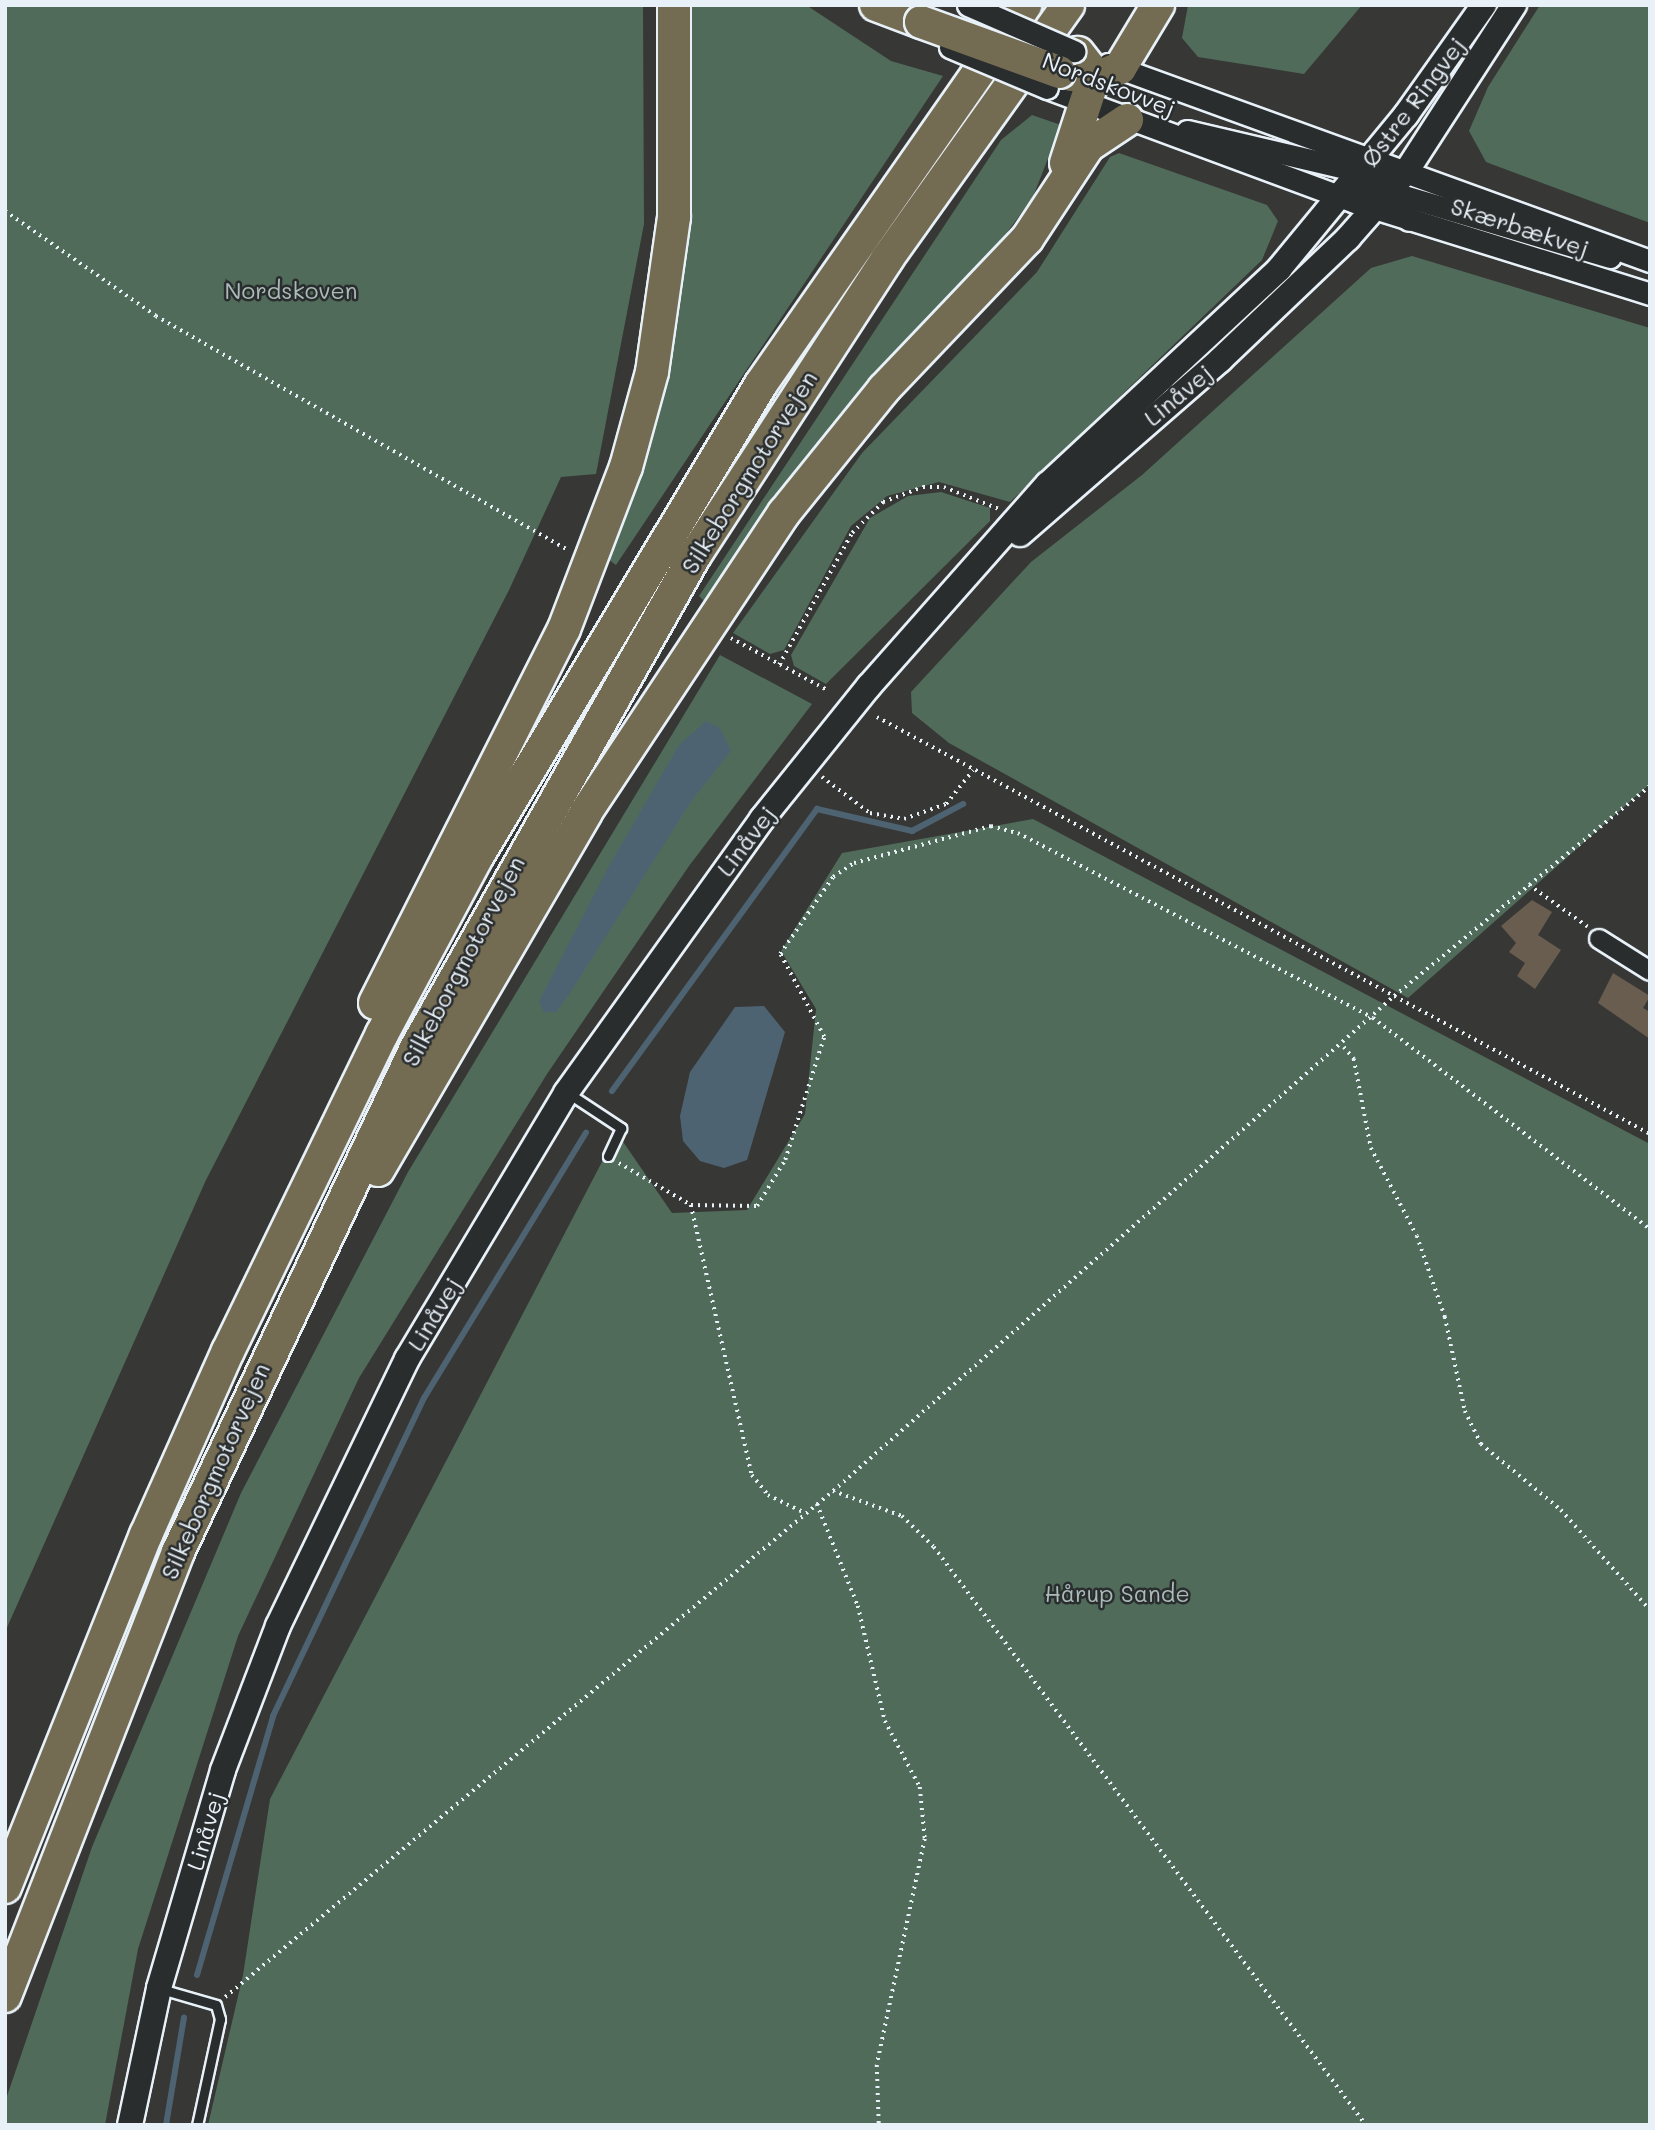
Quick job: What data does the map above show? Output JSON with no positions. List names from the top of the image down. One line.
{"streets":{"highway":["Silkeborgmotorvejen"],"main road":["Østre Ringvej","Linåvej"],"street":["Nordskovvej","Skærbækvej"]},"crossings":[["Nordskovvej","Østre Ringvej"],["Nordskovvej","Linåvej"],["Nordskovvej","Silkeborgmotorvejen"],["Østre Ringvej","Linåvej"]],"parks":["Nordskoven","Hårup Sande"]}
